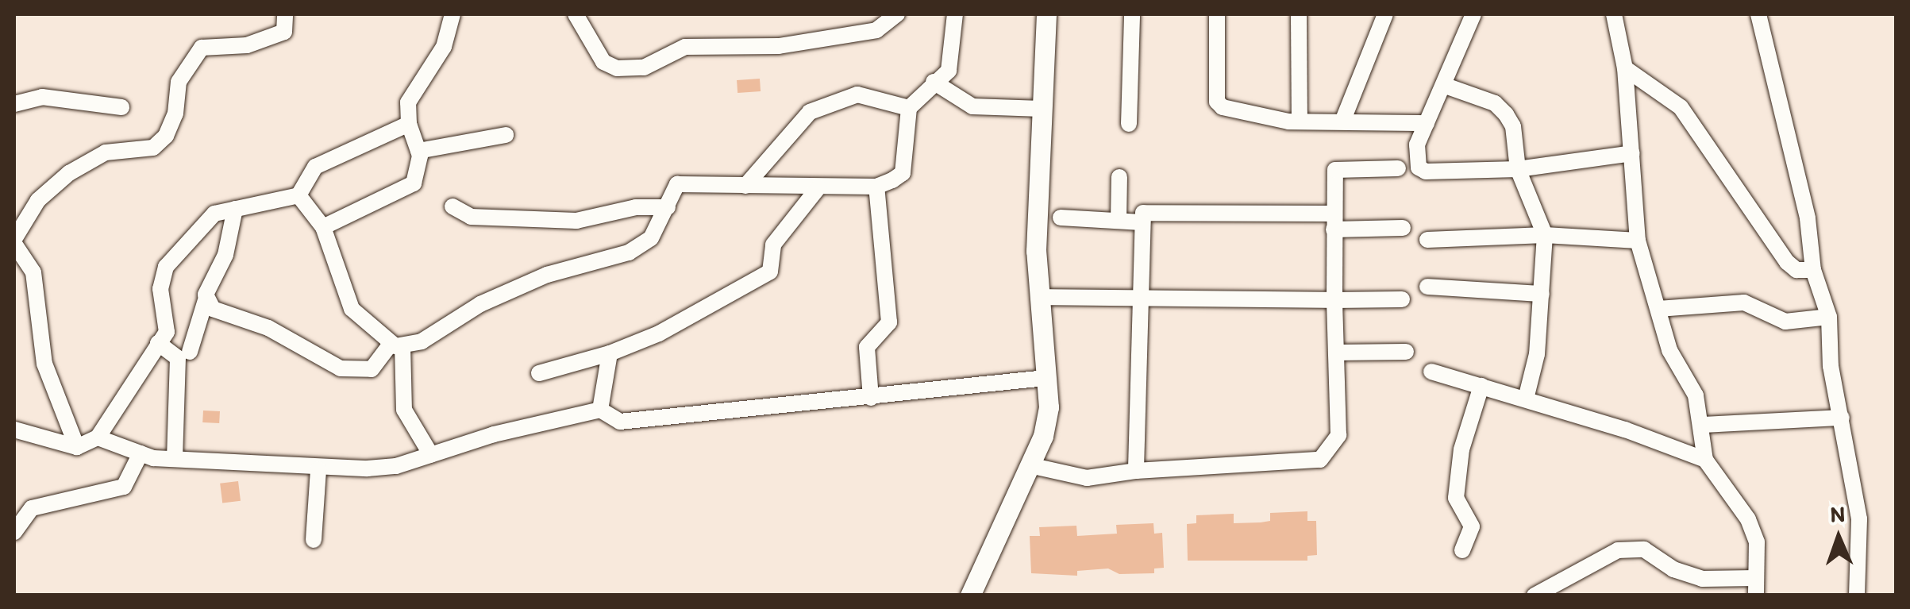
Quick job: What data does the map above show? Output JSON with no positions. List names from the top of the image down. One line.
{"north":"top"}
